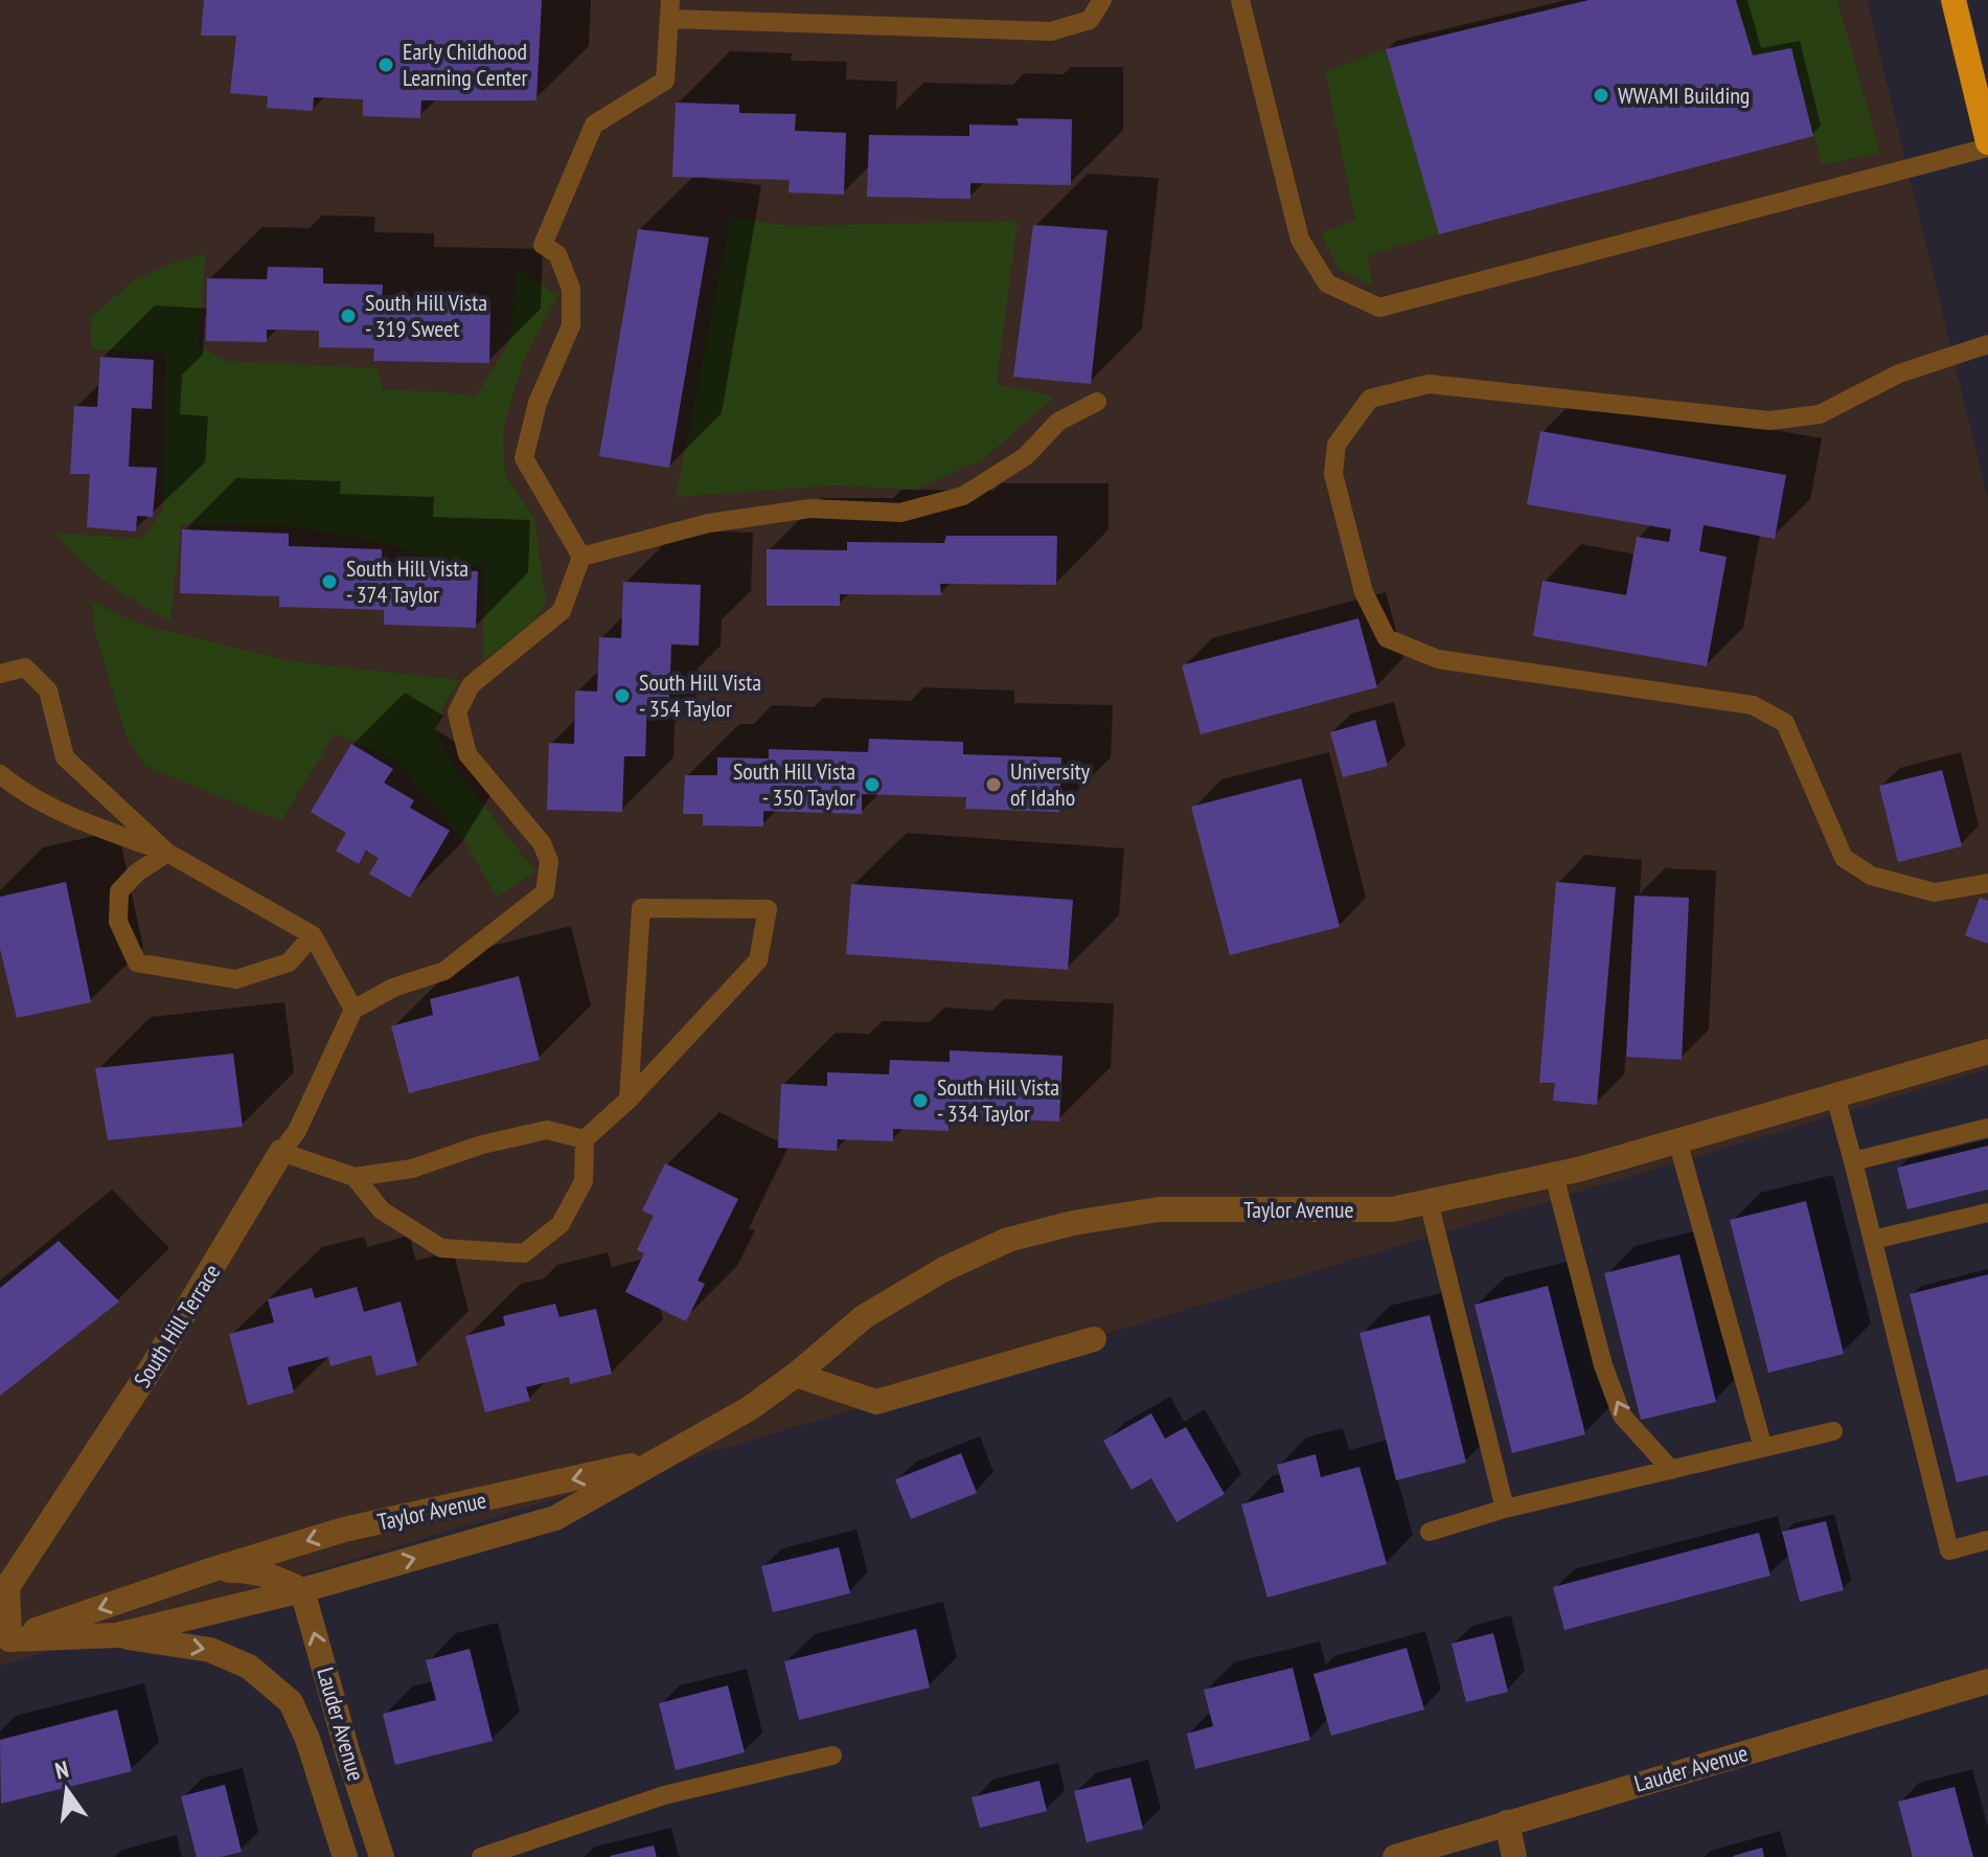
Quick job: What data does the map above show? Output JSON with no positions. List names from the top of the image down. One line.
{"streets":{"street":["Taylor Avenue","South Hill Terrace","Lauder Avenue"]},"crossings":[["Taylor Avenue","South Hill Terrace"],["Taylor Avenue","Lauder Avenue"]],"places":["Early Childhood Learning Center","WWAMI Building","South Hill Vista - 319 Sweet","South Hill Vista - 374 Taylor","South Hill Vista - 354 Taylor","South Hill Vista - 350 Taylor","University of Idaho","South Hill Vista - 334 Taylor"],"north":"top"}
